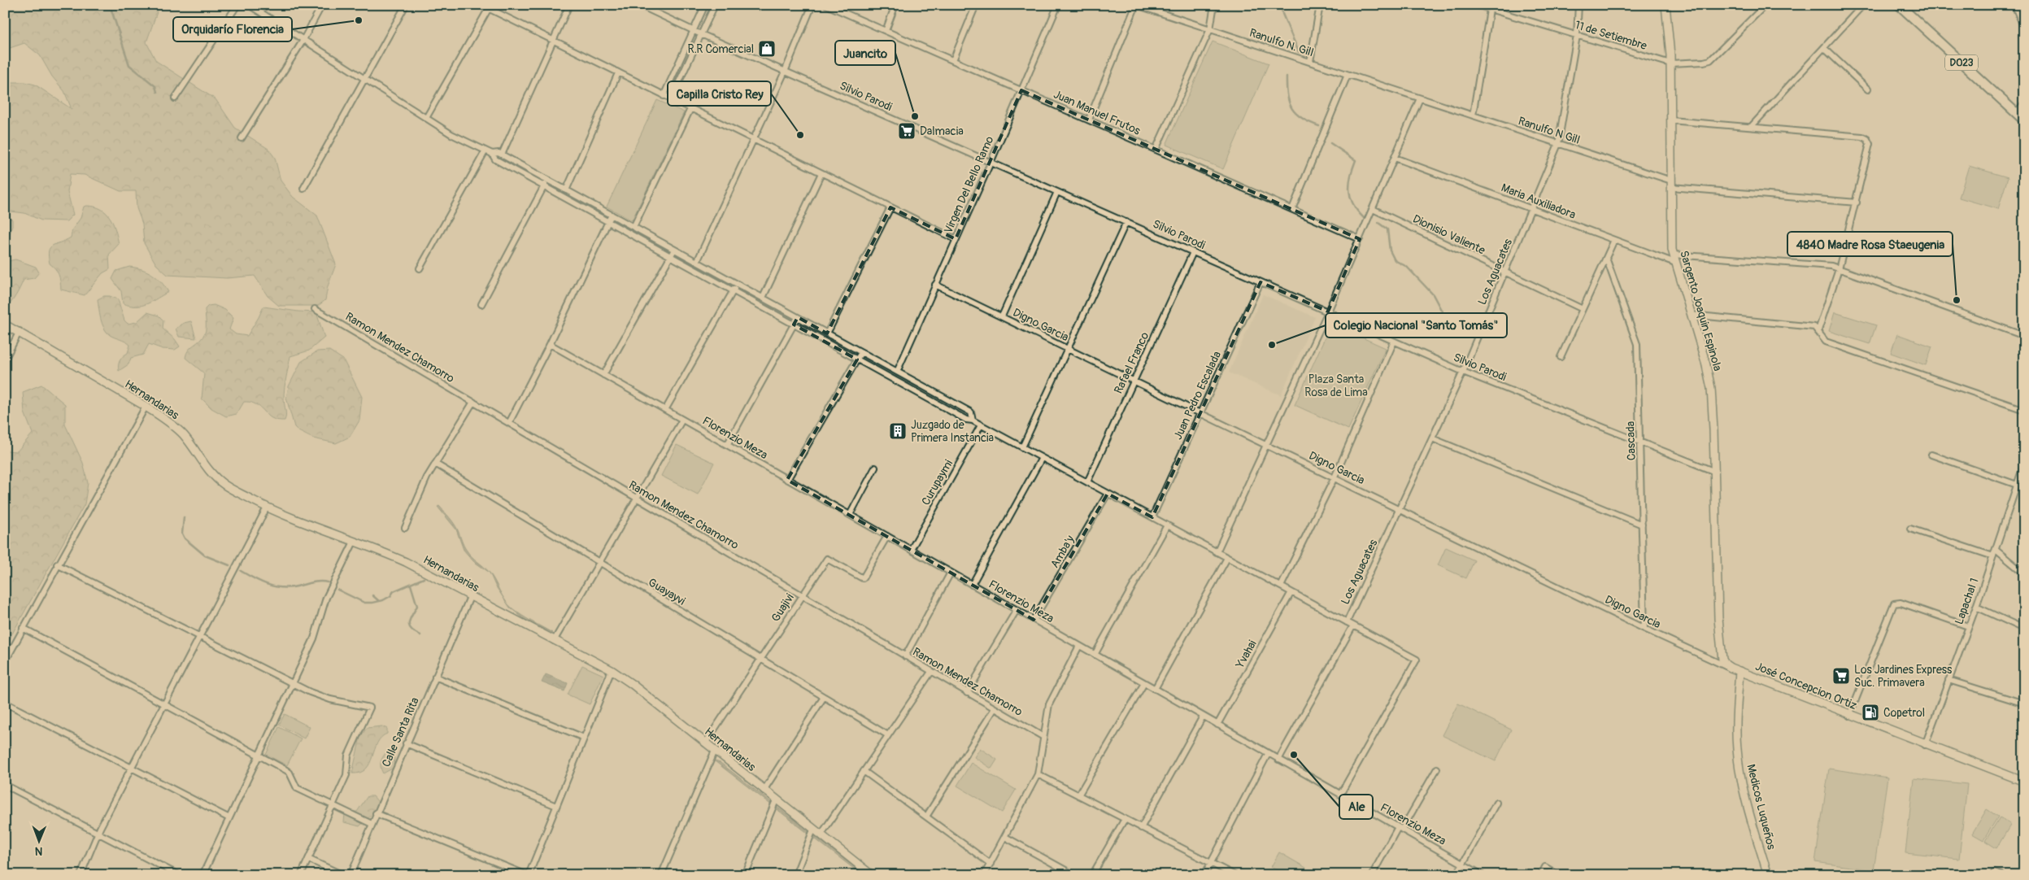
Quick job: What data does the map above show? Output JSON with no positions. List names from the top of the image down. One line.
{"streets":{"main road":["D023"],"street":["11 de Setiembre","Ranulfo N. Gill","Silvio Parodi","Juan Manuel Frutos","Ranulfo N Gill","Virgen Del Bello Ramo","Maria Auxiliadora","Dionisio Valiente","Los Aguacates","Sargento Joaquin Espinola","Digno Garcia","Ramon Mendez Chamorro","Rafael Franco","Juan Pedro Escalada","Hernandarias","Florenzio Meza","Cascada","Curupaymi","Amba'y","Guayayvi","Lapachal 1","Guajivi","Yvahai","José Concepcion Ortiz","Calle Santa Rita","Medicos Luqueños"]},"crossings":[["11 de Setiembre","Los Aguacates"],["11 de Setiembre","Sargento Joaquin Espinola"],["Ranulfo N. Gill","Ranulfo N Gill"],["Silvio Parodi","Virgen Del Bello Ramo"],["Silvio Parodi","Los Aguacates"],["Silvio Parodi","Sargento Joaquin Espinola"],["Silvio Parodi","Rafael Franco"],["Silvio Parodi","Juan Pedro Escalada"],["Silvio Parodi","Cascada"],["Juan Manuel Frutos","Virgen Del Bello Ramo"],["Ranulfo N Gill","Los Aguacates"],["Ranulfo N Gill","Sargento Joaquin Espinola"],["Virgen Del Bello Ramo","Digno Garcia"],["Maria Auxiliadora","Los Aguacates"],["Maria Auxiliadora","Sargento Joaquin Espinola"],["Dionisio Valiente","Los Aguacates"],["Los Aguacates","Digno Garcia"],["Sargento Joaquin Espinola","Digno Garcia"],["Sargento Joaquin Espinola","José Concepcion Ortiz"],["Digno Garcia","Rafael Franco"],["Digno Garcia","Juan Pedro Escalada"],["Digno Garcia","Cascada"],["Digno Garcia","José Concepcion Ortiz"],["Ramon Mendez Chamorro","Guajivi"],["Hernandarias","Guajivi"],["Hernandarias","Calle Santa Rita"],["Florenzio Meza","Curupaymi"],["Florenzio Meza","Amba'y"],["Florenzio Meza","Guajivi"],["Florenzio Meza","Yvahai"],["Guayayvi","Guajivi"],["Lapachal 1","José Concepcion Ortiz"],["José Concepcion Ortiz","Medicos Luqueños"]],"parks":["Plaza Santa Rosa de Lima"],"places":{"other":["Orquidarío Florencia","Juancito","Capilla Cristo Rey","4840 Madre Rosa Staeugenia","Colegio Nacional \"Santo Tomás\"","Ale"],"shop":["R.R Comercial"],"supermarket":["Dalmacia","Los Jardines Express Suc. Primavera"],"building":["Juzgado de Primera Instancia"],"fuel station":["Copetrol"]},"north":"bottom"}
